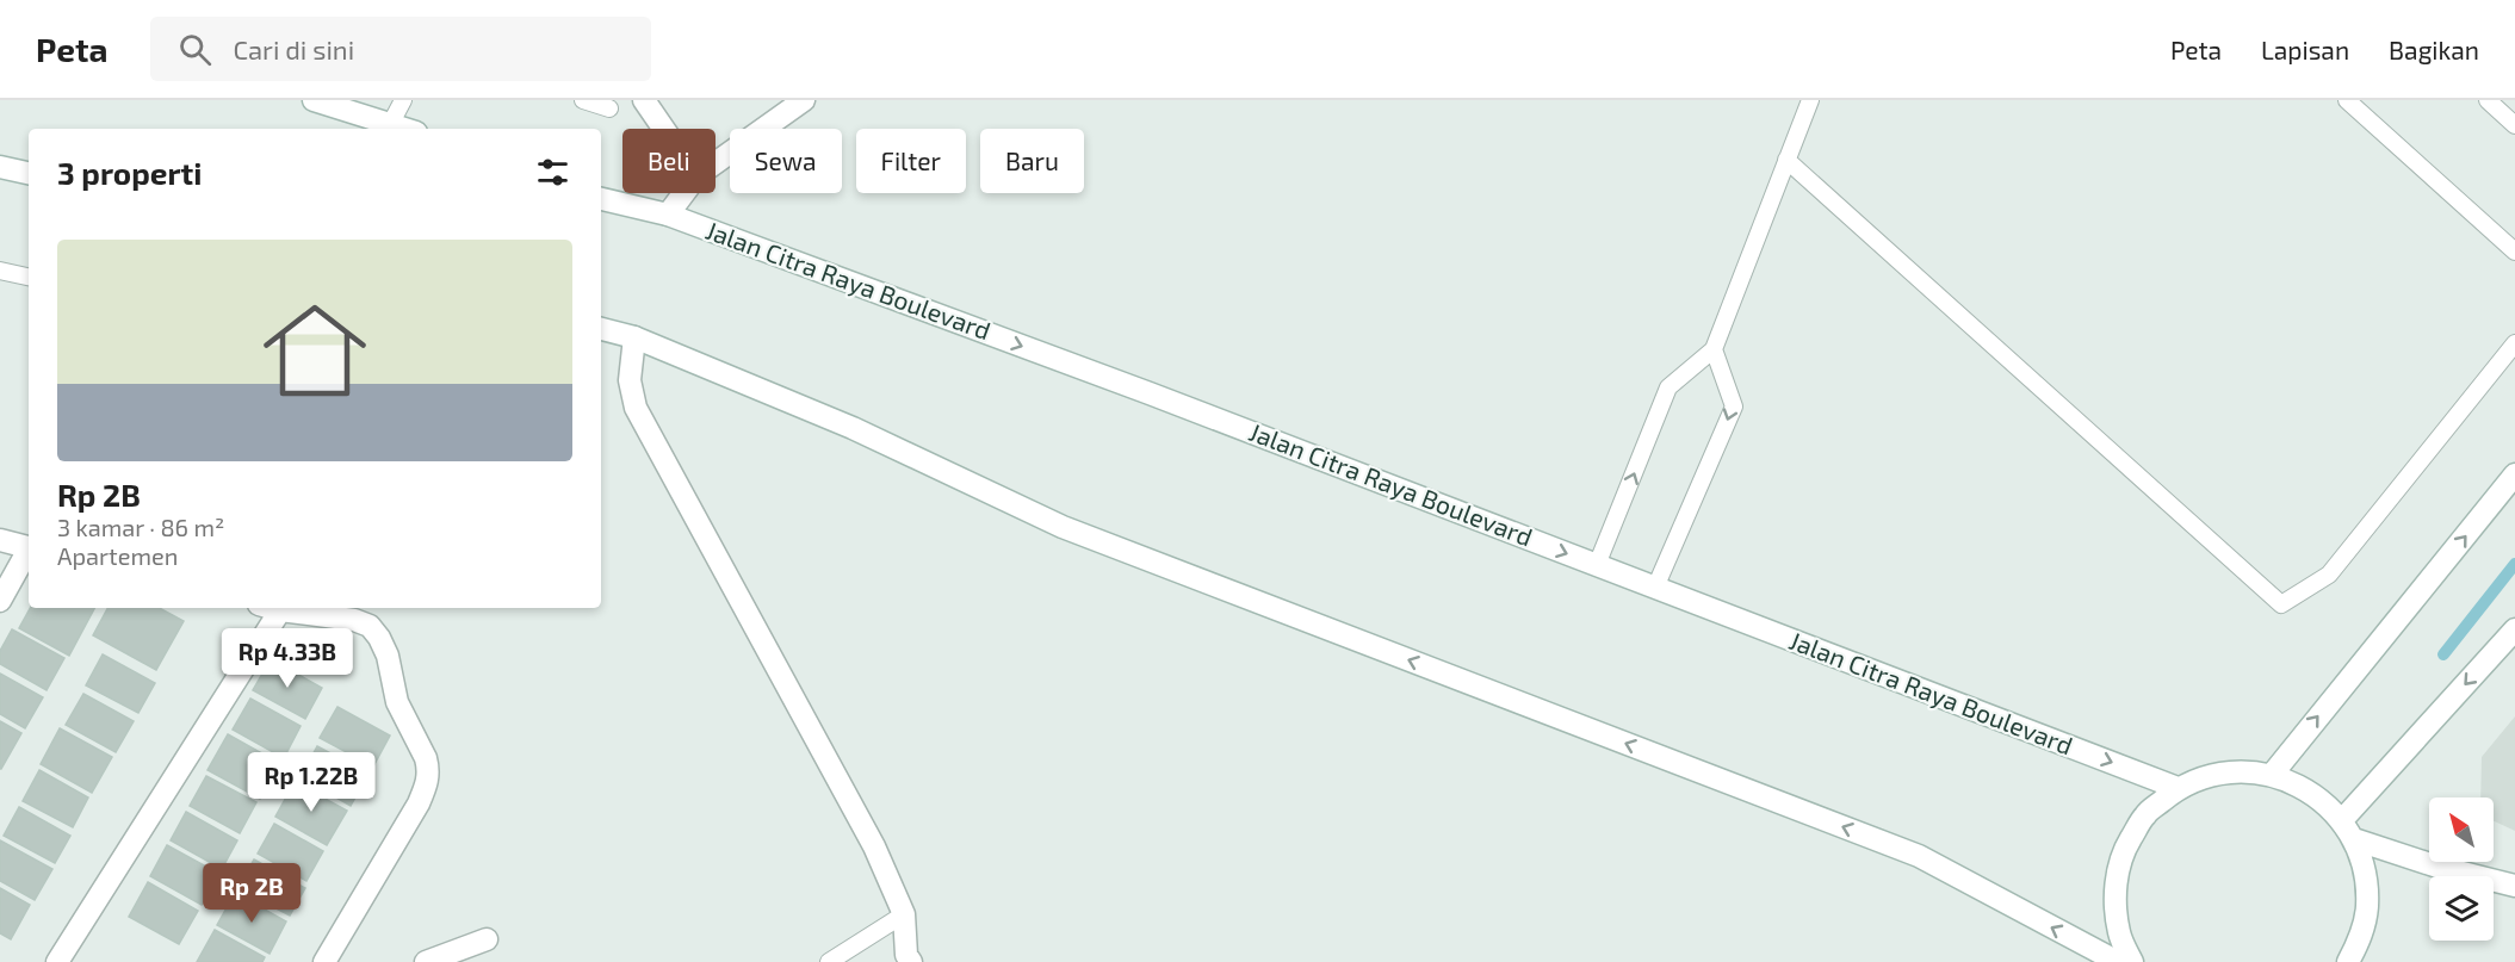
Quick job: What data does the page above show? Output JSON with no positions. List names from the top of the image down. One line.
{"streets":{"main road":["Jalan Citra Raya Boulevard"]},"north":"top left","page":{"header":"Peta","search":"Cari di sini","nav":["Peta","Lapisan","Bagikan"],"chip":["Beli","Sewa","Filter","Baru"],"heading":"3 properti","list":[{"name":"Rp 2B","note":"3 kamar · 86 m² · Apartemen"}],"price":["Rp 4.33B","Rp 1.22B","Rp 2B"]}}
